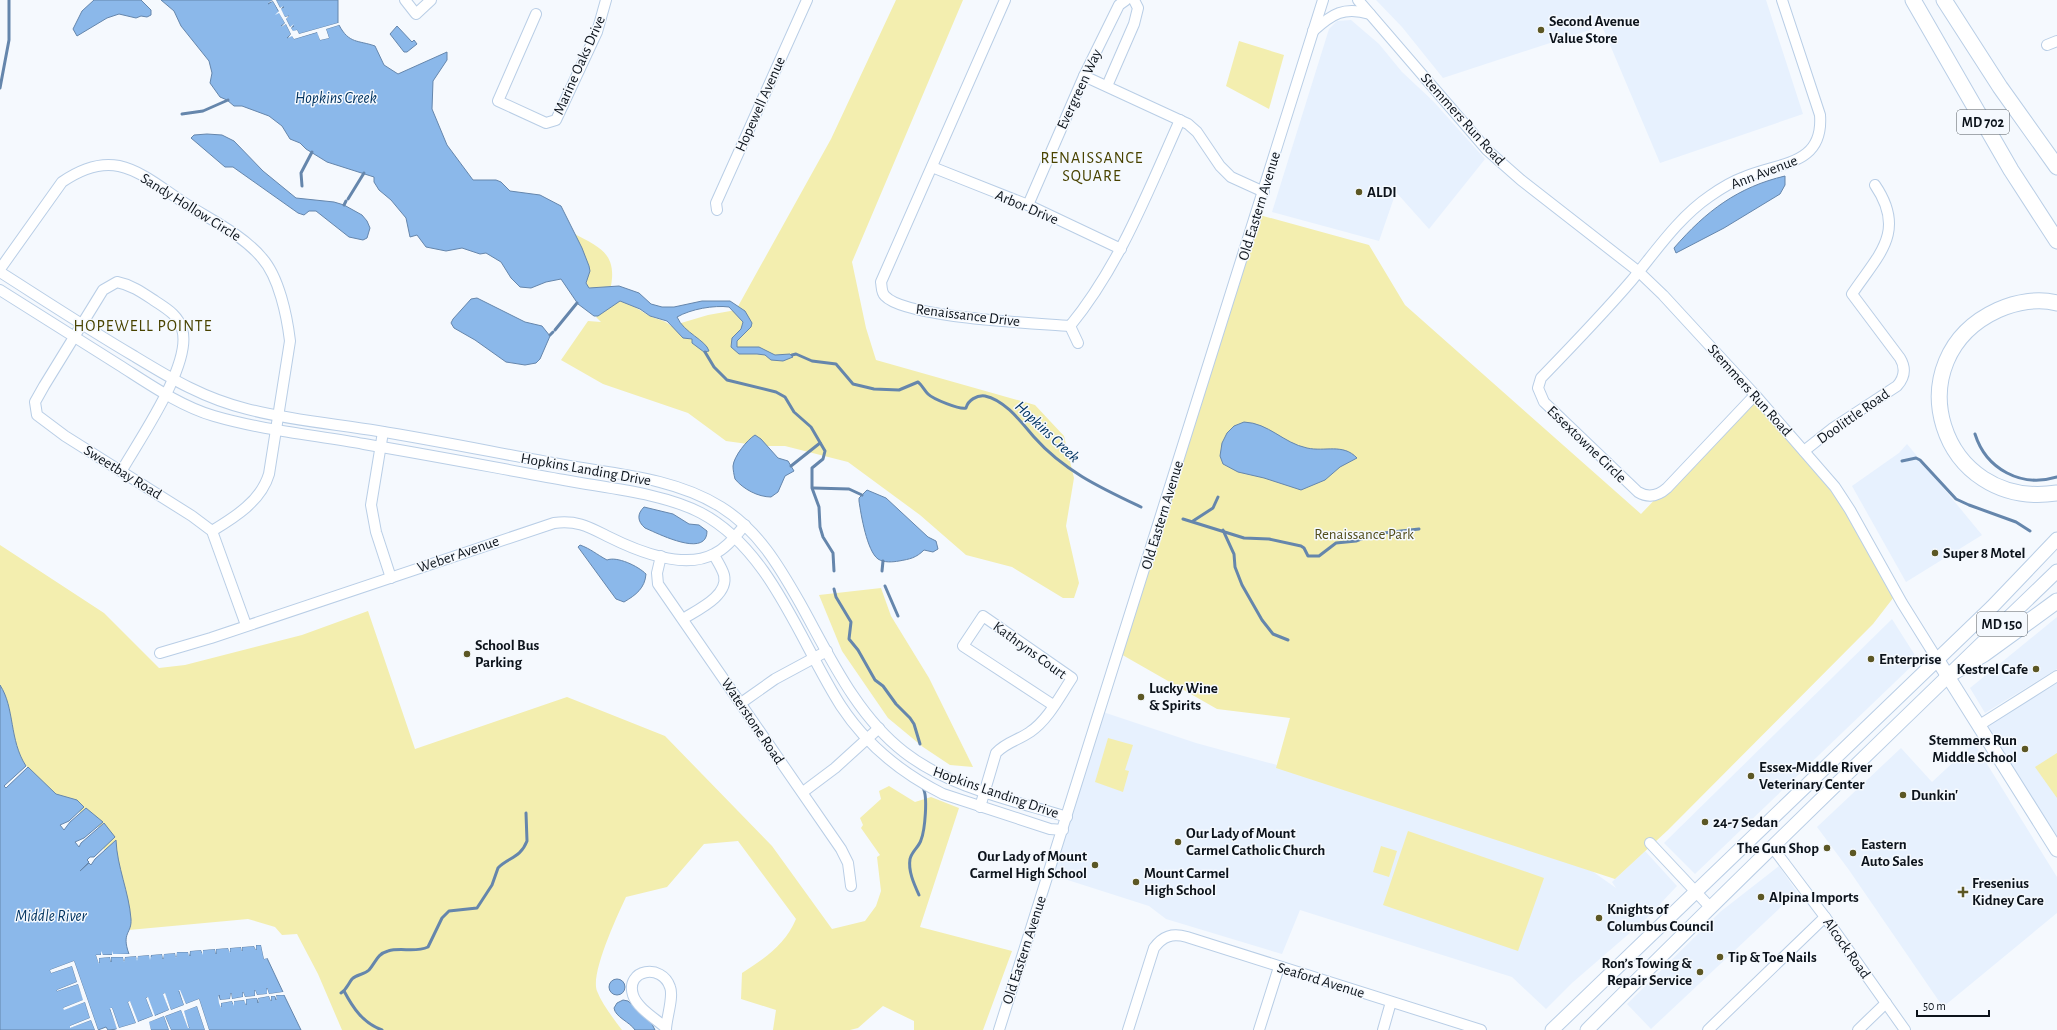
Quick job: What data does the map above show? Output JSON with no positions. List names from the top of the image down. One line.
{"streets":{"highway":["MD 702"],"main road":["Stemmers Run Road","MD 150"],"street":["Marine Oaks Drive","Evergreen Way","Hopewell Avenue","Ann Avenue","Old Eastern Avenue","Sandy Hollow Circle","Arbor Drive","Renaissance Drive","Doolittle Road","Essextowne Circle","Hopkins Landing Drive","Sweetbay Road","Weber Avenue","Kathryns Court","Waterstone Road","Alcock Road","Seaford Avenue"]},"crossings":[["Evergreen Way","Arbor Drive"],["Stemmers Run Road","Ann Avenue"],["Stemmers Run Road","Doolittle Road"],["Stemmers Run Road","Essextowne Circle"],["Stemmers Run Road","MD 150"],["Ann Avenue","Essextowne Circle"],["Old Eastern Avenue","Hopkins Landing Drive"],["Sandy Hollow Circle","Hopkins Landing Drive"],["Sandy Hollow Circle","Sweetbay Road"],["Arbor Drive","Renaissance Drive"],["Hopkins Landing Drive","Sweetbay Road"],["Hopkins Landing Drive","Weber Avenue"],["Hopkins Landing Drive","Kathryns Court"],["Weber Avenue","Waterstone Road"],["MD 150","Alcock Road"]],"districts":["RENAISSANCE SQUARE","HOPEWELL POINTE"],"water":["Hopkins Creek","Middle River"],"parks":["Renaissance Park"],"places":{"other":["Second Avenue Value Store","ALDI","Super 8 Motel","School Bus Parking","Enterprise","Kestrel Cafe","Lucky Wine & Spirits","Stemmers Run Middle School","Essex-Middle River Veterinary Center","Dunkin'","24-7 Sedan","Our Lady of Mount Carmel Catholic Church","The Gun Shop","Eastern Auto Sales","Our Lady of Mount Carmel High School","Mount Carmel High School","Alpina Imports","Knights of Columbus Council","Tip & Toe Nails","Ron’s Towing & Repair Service"],"health":["Fresenius Kidney Care"]},"scale_bar":"50 m"}
